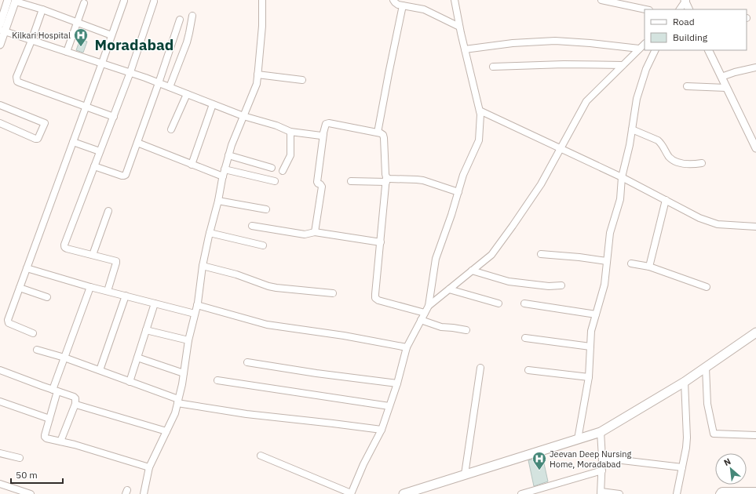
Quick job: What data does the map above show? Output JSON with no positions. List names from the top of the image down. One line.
{"districts":["Moradabad"],"places":{"hospital":["Kilkari Hospital","Jeevan Deep Nursing Home, Moradabad"]},"legend":["Road","Building"],"scale_bar":"50 m","north":"top left"}
